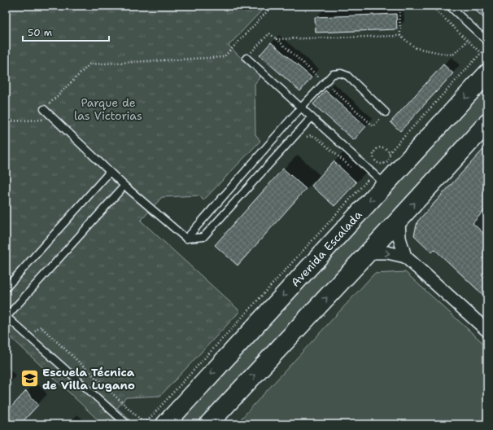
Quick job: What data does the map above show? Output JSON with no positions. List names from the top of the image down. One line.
{"streets":{"main road":["Avenida Escalada"]},"parks":["Parque de las Victorias"],"places":{"school or university":["Escuela Técnica de Villa Lugano"]},"scale_bar":"50 m"}
